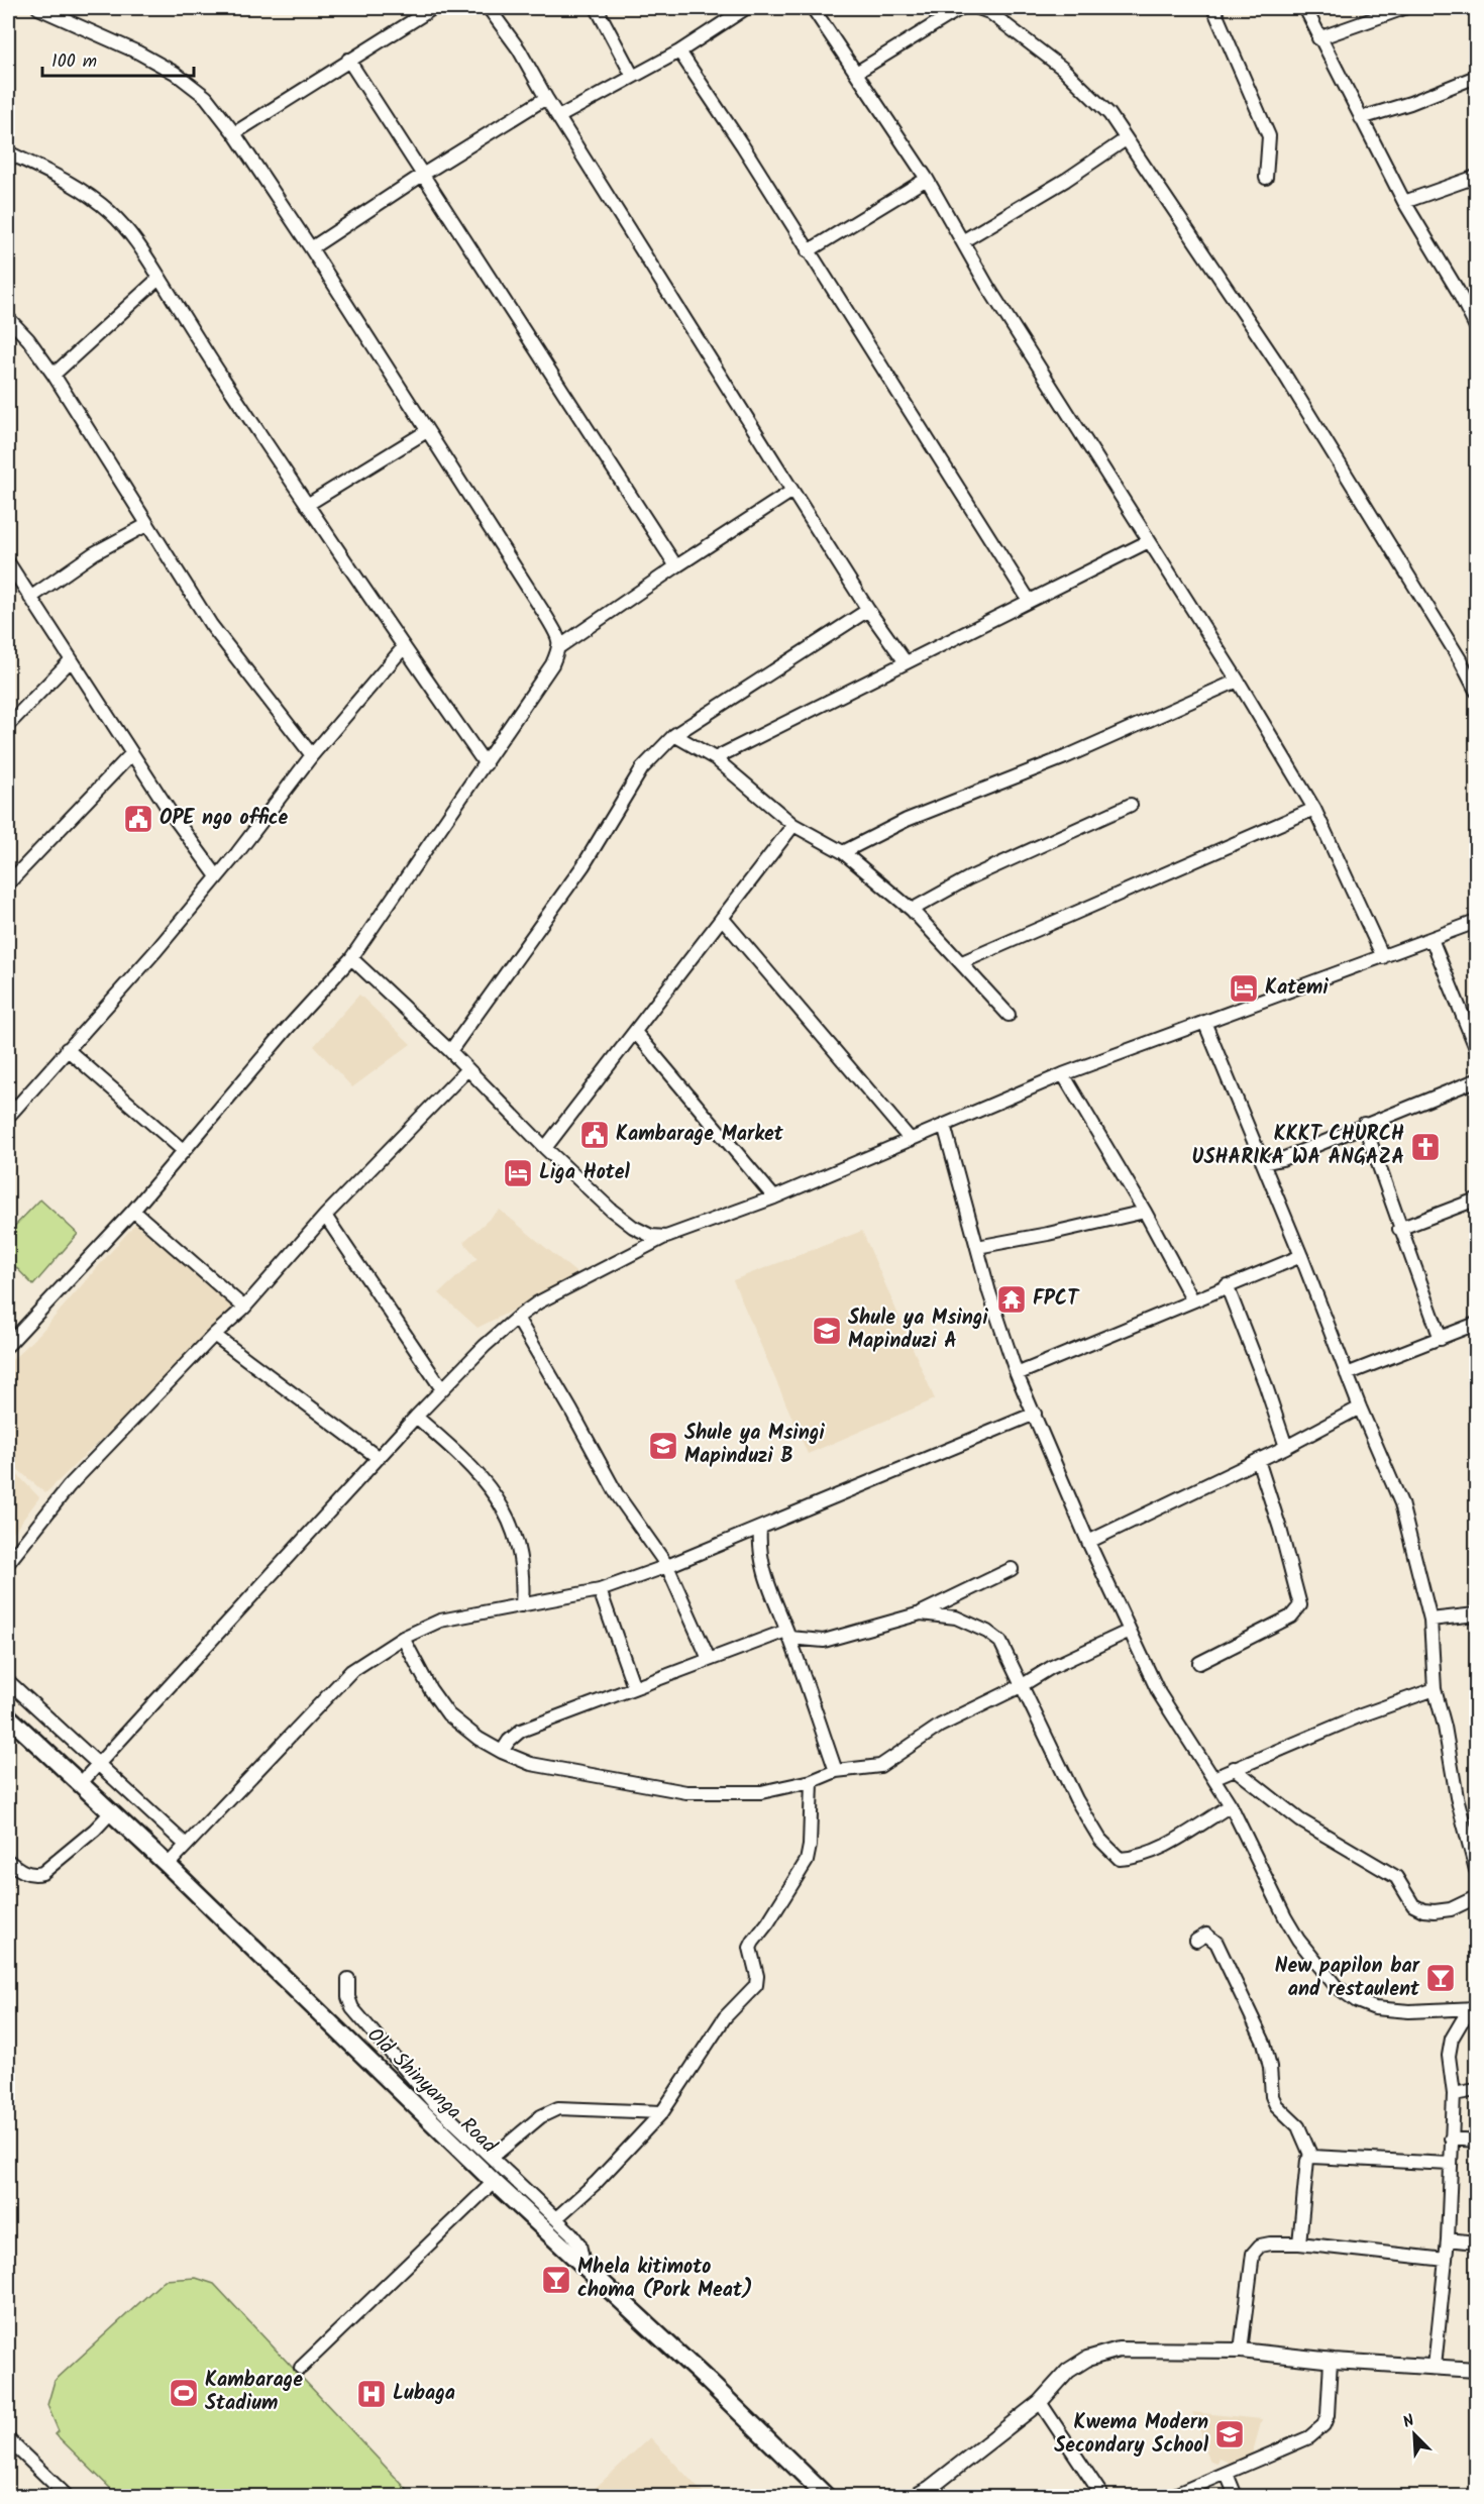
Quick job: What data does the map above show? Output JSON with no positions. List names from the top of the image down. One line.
{"streets":{"main road":["Old Shinyanga Road"]},"places":{"public building":["OPE ngo office","Kambarage Market"],"hotel":["Katemi","Liga Hotel"],"church":["KKKT CHURCH USHARIKA WA ANGAZA"],"temple":["FPCT"],"school or university":["Shule ya Msingi Mapinduzi A","Shule ya Msingi Mapinduzi B","Kwema Modern Secondary School"],"bar":["New papilon bar and restaulent","Mhela kitimoto choma (Pork Meat)"],"sports":["Kambarage Stadium"],"hospital":["Lubaga"]},"scale_bar":"100 m","north":"top left"}
